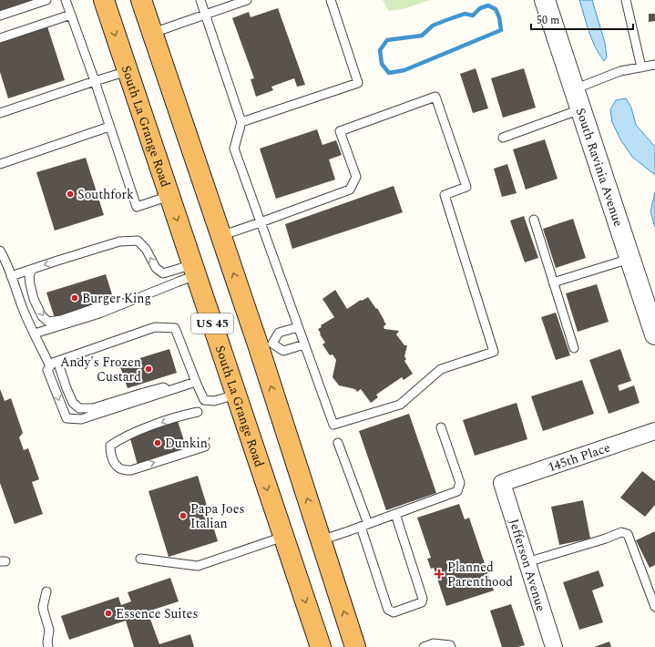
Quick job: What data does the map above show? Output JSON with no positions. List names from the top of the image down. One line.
{"streets":{"highway":["South La Grange Road","US 45"],"street":["South Ravinia Avenue","145th Place","Jefferson Avenue"]},"crossings":[["145th Place","Jefferson Avenue"]],"places":{"other":["Southfork","Burger King","Andy's Frozen Custard","Dunkin'","Papa Joes Italian","Essence Suites"],"health":["Planned Parenthood"]},"scale_bar":"50 m"}
